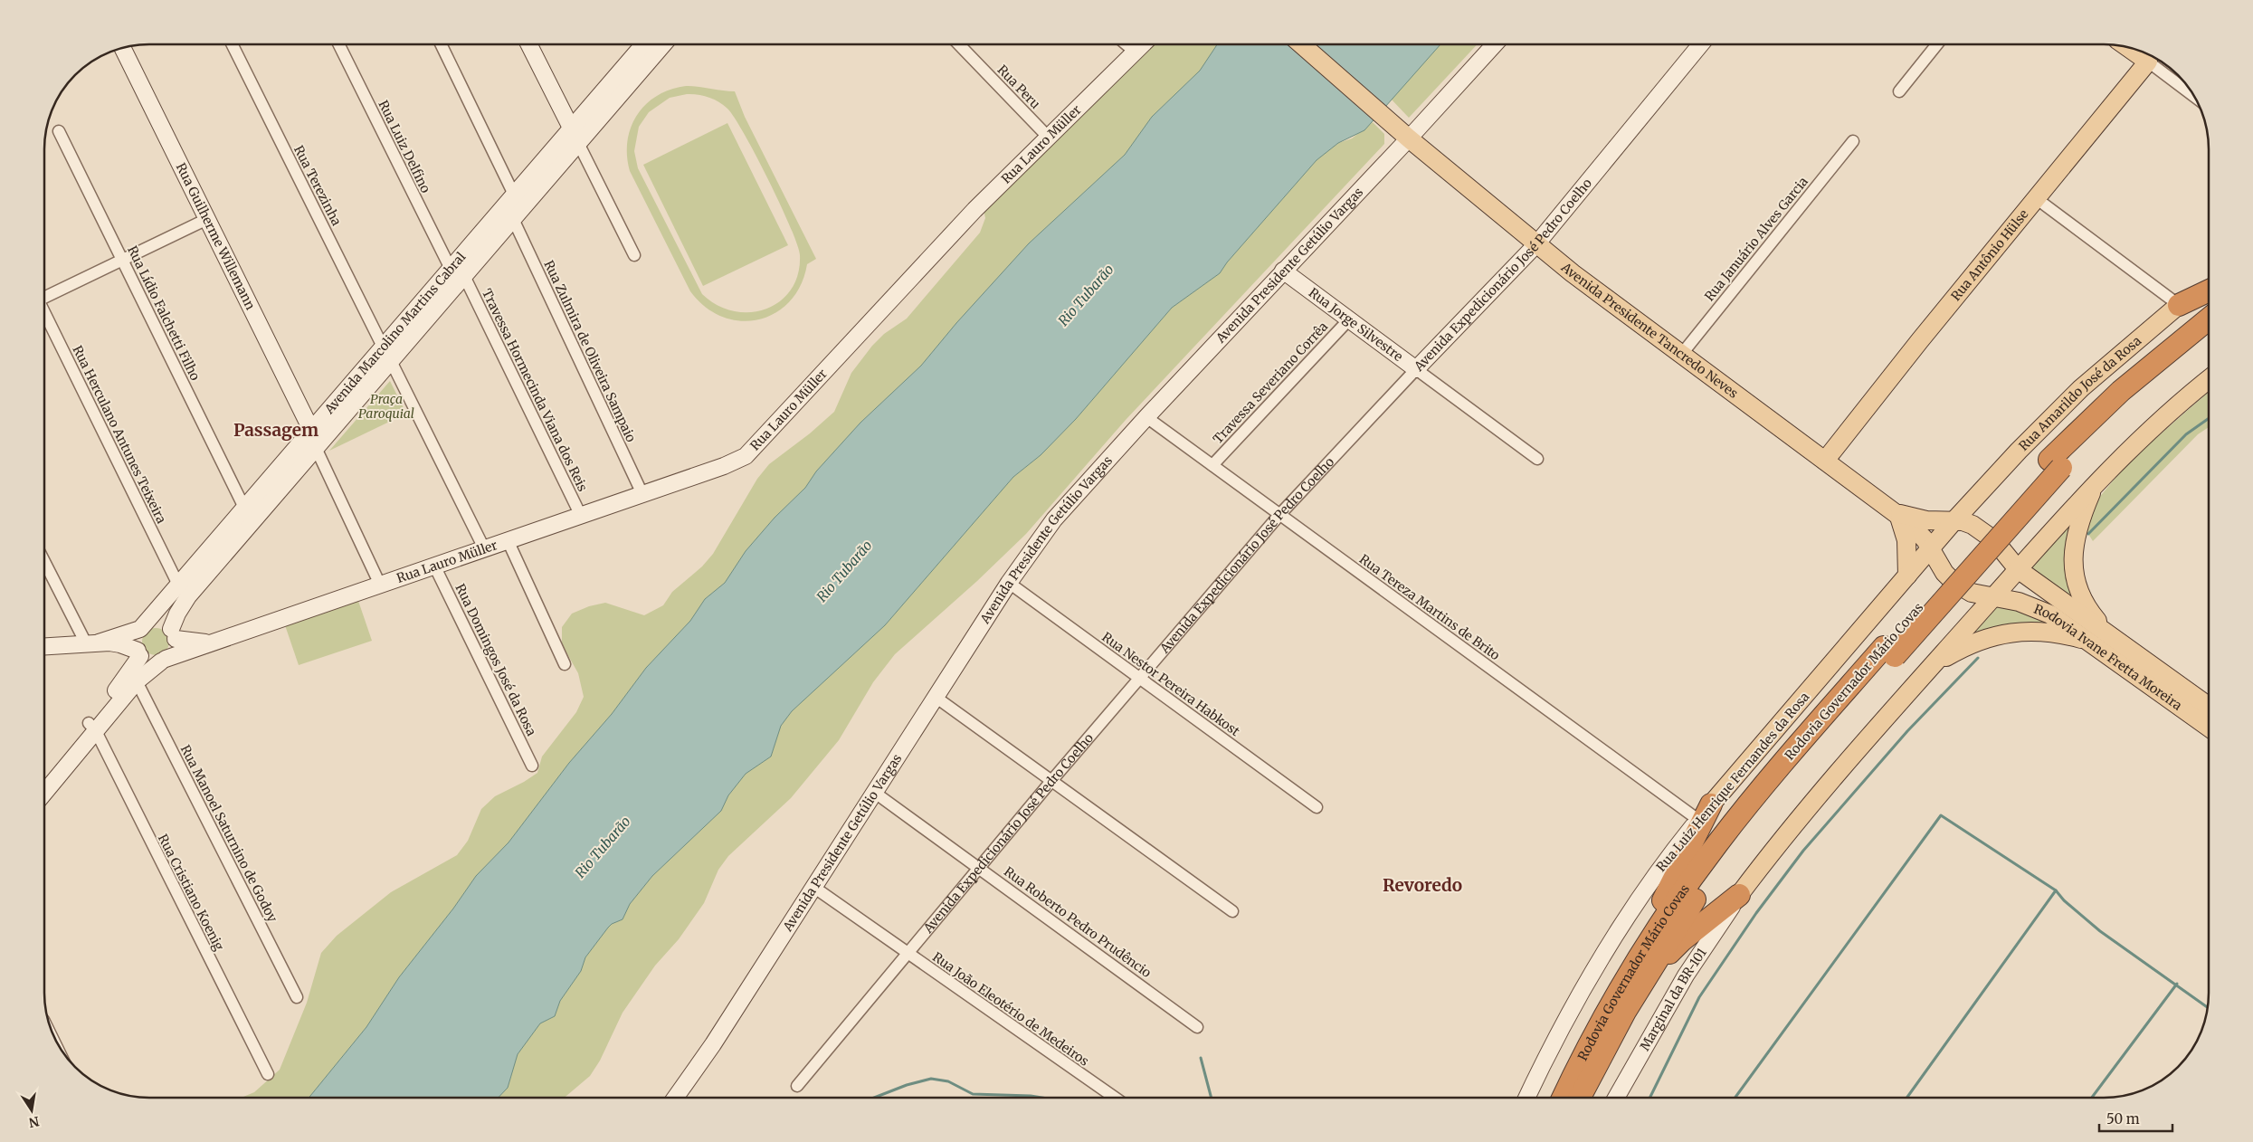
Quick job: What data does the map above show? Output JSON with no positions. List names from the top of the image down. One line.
{"streets":{"highway":["Rodovia Governador Mário Covas"],"main road":["Rua Lauro Müller","Rua Guilherme Willemann","Rua Antônio Hülse","Avenida Presidente Getúlio Vargas","Avenida Expedicionário José Pedro Coelho","Rua Jorge Silvestre","Avenida Presidente Tancredo Neves","Avenida Marcolino Martins Cabral","Rua Amarildo José da Rosa","Rodovia Ivane Fretta Moreira","Rua Luiz Henrique Fernandes da Rosa","Marginal da BR-101"],"street":["Rua Peru","Rua Luiz Delfino","Rua Terezinha","Rua Januário Alves Garcia","Rua Lídio Falchetti Filho","Rua Zulmira de Oliveira Sampaio","Travessa Severiano Corrêa","Travessa Hormecinda Viana dos Reis","Rua Herculano Antunes Teixeira","Rua Tereza Martins de Brito","Rua Domingos José da Rosa","Rua Nestor Pereira Habkost","Rua Manoel Saturnino de Godoy","Rua Cristiano Koenig","Rua Roberto Pedro Prudêncio","Rua João Eleotério de Medeiros"]},"crossings":[["Rua Peru","Rua Lauro Müller"],["Rua Lauro Müller","Avenida Marcolino Martins Cabral"],["Rua Lauro Müller","Rua Zulmira de Oliveira Sampaio"],["Rua Lauro Müller","Travessa Hormecinda Viana dos Reis"],["Rua Lauro Müller","Rua Domingos José da Rosa"],["Rua Luiz Delfino","Avenida Marcolino Martins Cabral"],["Rua Luiz Delfino","Travessa Hormecinda Viana dos Reis"],["Rua Terezinha","Avenida Marcolino Martins Cabral"],["Rua Guilherme Willemann","Avenida Marcolino Martins Cabral"],["Rua Januário Alves Garcia","Avenida Presidente Tancredo Neves"],["Rua Antônio Hülse","Avenida Presidente Tancredo Neves"],["Avenida Presidente Getúlio Vargas","Rua Jorge Silvestre"],["Avenida Presidente Getúlio Vargas","Avenida Presidente Tancredo Neves"],["Avenida Presidente Getúlio Vargas","Rua Tereza Martins de Brito"],["Avenida Presidente Getúlio Vargas","Rua Nestor Pereira Habkost"],["Avenida Presidente Getúlio Vargas","Rua Roberto Pedro Prudêncio"],["Avenida Presidente Getúlio Vargas","Rua João Eleotério de Medeiros"],["Avenida Expedicionário José Pedro Coelho","Rua Jorge Silvestre"],["Avenida Expedicionário José Pedro Coelho","Avenida Presidente Tancredo Neves"],["Avenida Expedicionário José Pedro Coelho","Rua Tereza Martins de Brito"],["Avenida Expedicionário José Pedro Coelho","Rua Nestor Pereira Habkost"],["Avenida Expedicionário José Pedro Coelho","Rua Roberto Pedro Prudêncio"],["Avenida Expedicionário José Pedro Coelho","Rua João Eleotério de Medeiros"],["Rua Lídio Falchetti Filho","Avenida Marcolino Martins Cabral"],["Rua Jorge Silvestre","Travessa Severiano Corrêa"],["Avenida Presidente Tancredo Neves","Rua Amarildo José da Rosa"],["Avenida Presidente Tancredo Neves","Rodovia Ivane Fretta Moreira"],["Avenida Presidente Tancredo Neves","Rua Luiz Henrique Fernandes da Rosa"],["Avenida Marcolino Martins Cabral","Rua Zulmira de Oliveira Sampaio"],["Avenida Marcolino Martins Cabral","Travessa Hormecinda Viana dos Reis"],["Avenida Marcolino Martins Cabral","Rua Herculano Antunes Teixeira"],["Travessa Severiano Corrêa","Rua Tereza Martins de Brito"],["Rua Amarildo José da Rosa","Rodovia Ivane Fretta Moreira"],["Rua Amarildo José da Rosa","Rua Luiz Henrique Fernandes da Rosa"],["Rua Tereza Martins de Brito","Rua Luiz Henrique Fernandes da Rosa"],["Rodovia Ivane Fretta Moreira","Rua Luiz Henrique Fernandes da Rosa"]],"districts":["Passagem","Revoredo"],"water":["Rio Tubarão"],"parks":["Praça Paroquial"],"scale_bar":"50 m","north":"bottom"}
